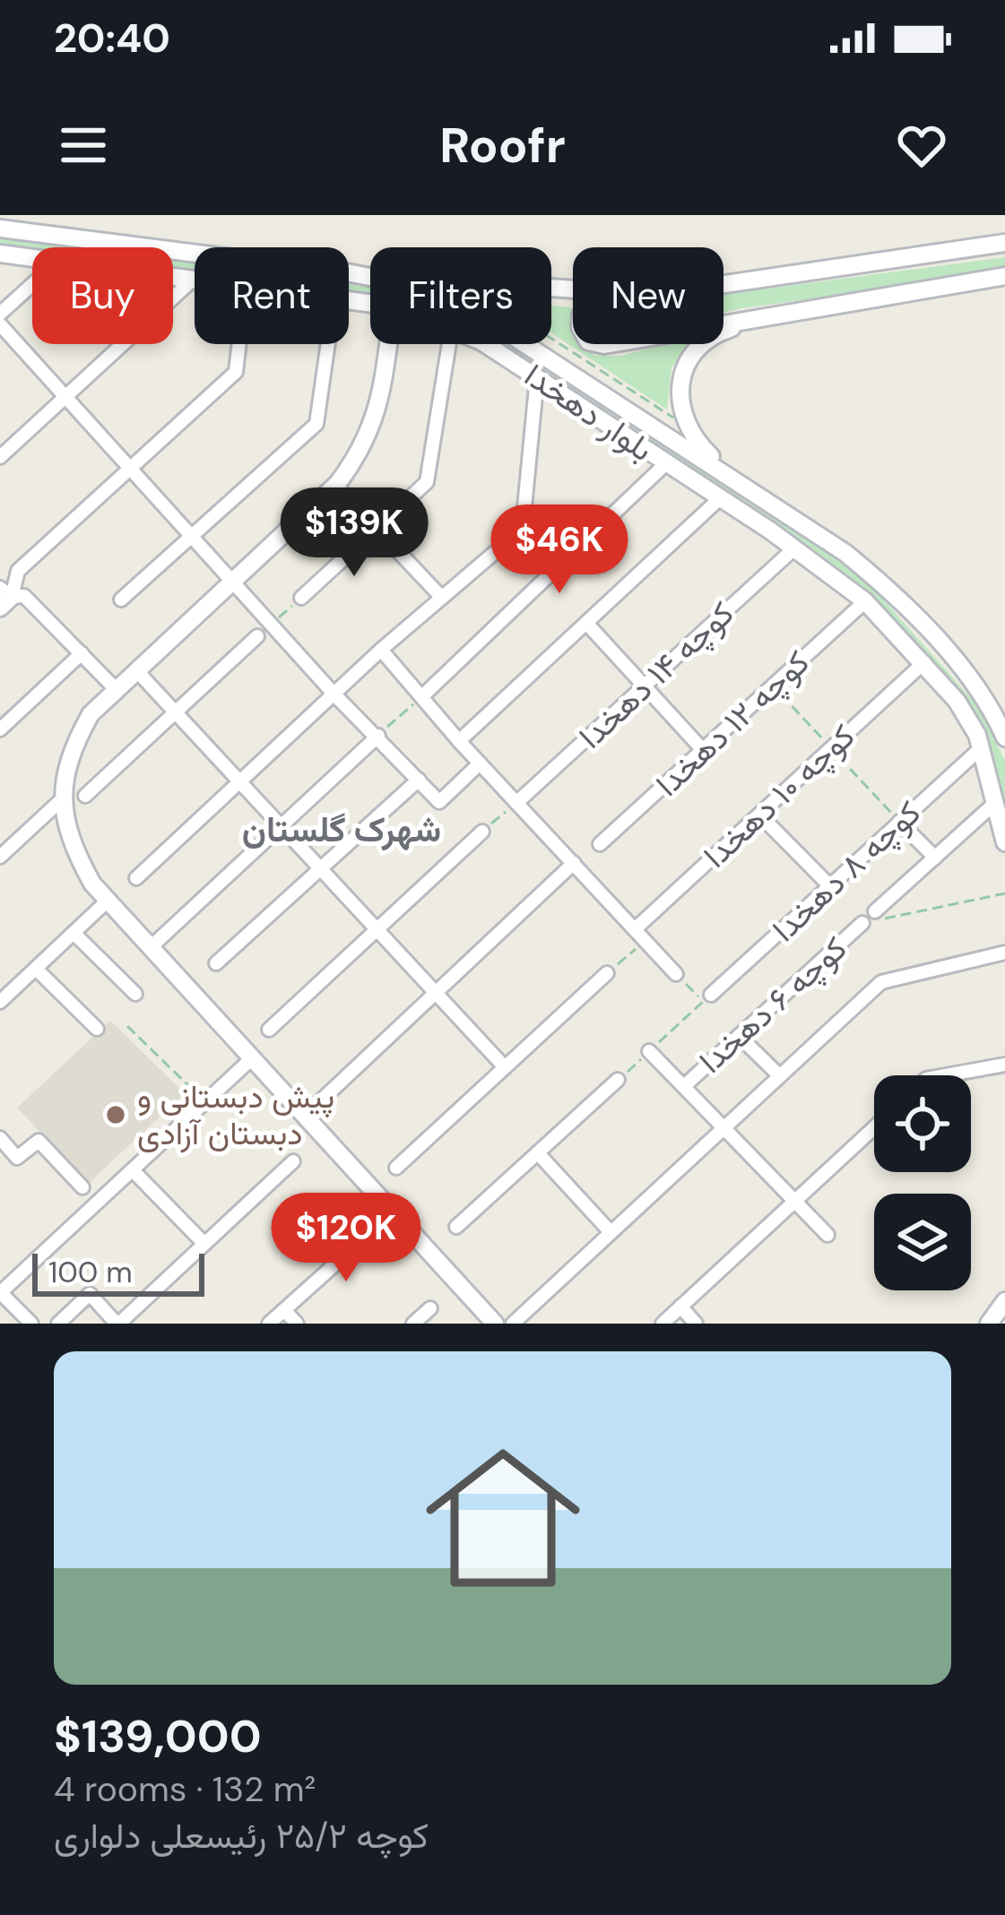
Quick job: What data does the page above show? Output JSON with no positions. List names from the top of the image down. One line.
{"streets":{"main road":["بلوار دهخدا"],"street":["کوچه ۱۴ دهخدا","کوچه ۱۲ دهخدا","کوچه ۱۰ دهخدا","کوچه ۸ دهخدا","کوچه ۶ دهخدا"]},"crossings":[["بلوار دهخدا","کوچه ۱۴ دهخدا"],["بلوار دهخدا","کوچه ۱۲ دهخدا"],["بلوار دهخدا","کوچه ۱۰ دهخدا"],["بلوار دهخدا","کوچه ۸ دهخدا"],["بلوار دهخدا","کوچه ۶ دهخدا"]],"districts":["شهرک گلستان"],"places":["پیش دبستانی و دبستان آزادی"],"scale_bar":"100 m","page":{"status":"20:40","header":"Roofr","chip":["Buy","Rent","Filters","New"],"price":["$139K","$46K","$120K"],"scale":"100 m","list":[{"name":"$139,000","note":"4 rooms · 132 m² · کوچه ۲۵/۲ رئیسعلی دلواری"}]}}
